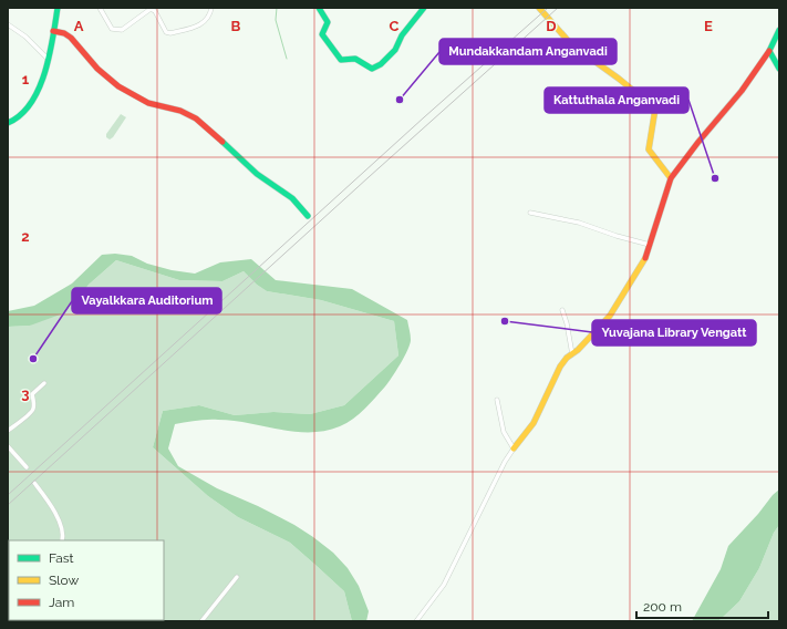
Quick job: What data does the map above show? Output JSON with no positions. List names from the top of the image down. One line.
{"places":["Mundakkandam Anganvadi","Kattuthala Anganvadi","Yuvajana Library Vengatt","Vayalkkara Auditorium"],"legend":["Fast","Slow","Jam"],"scale_bar":"200 m","grid":{"columns":["A","B","C","D","E"],"rows":["1","2","3"]}}
